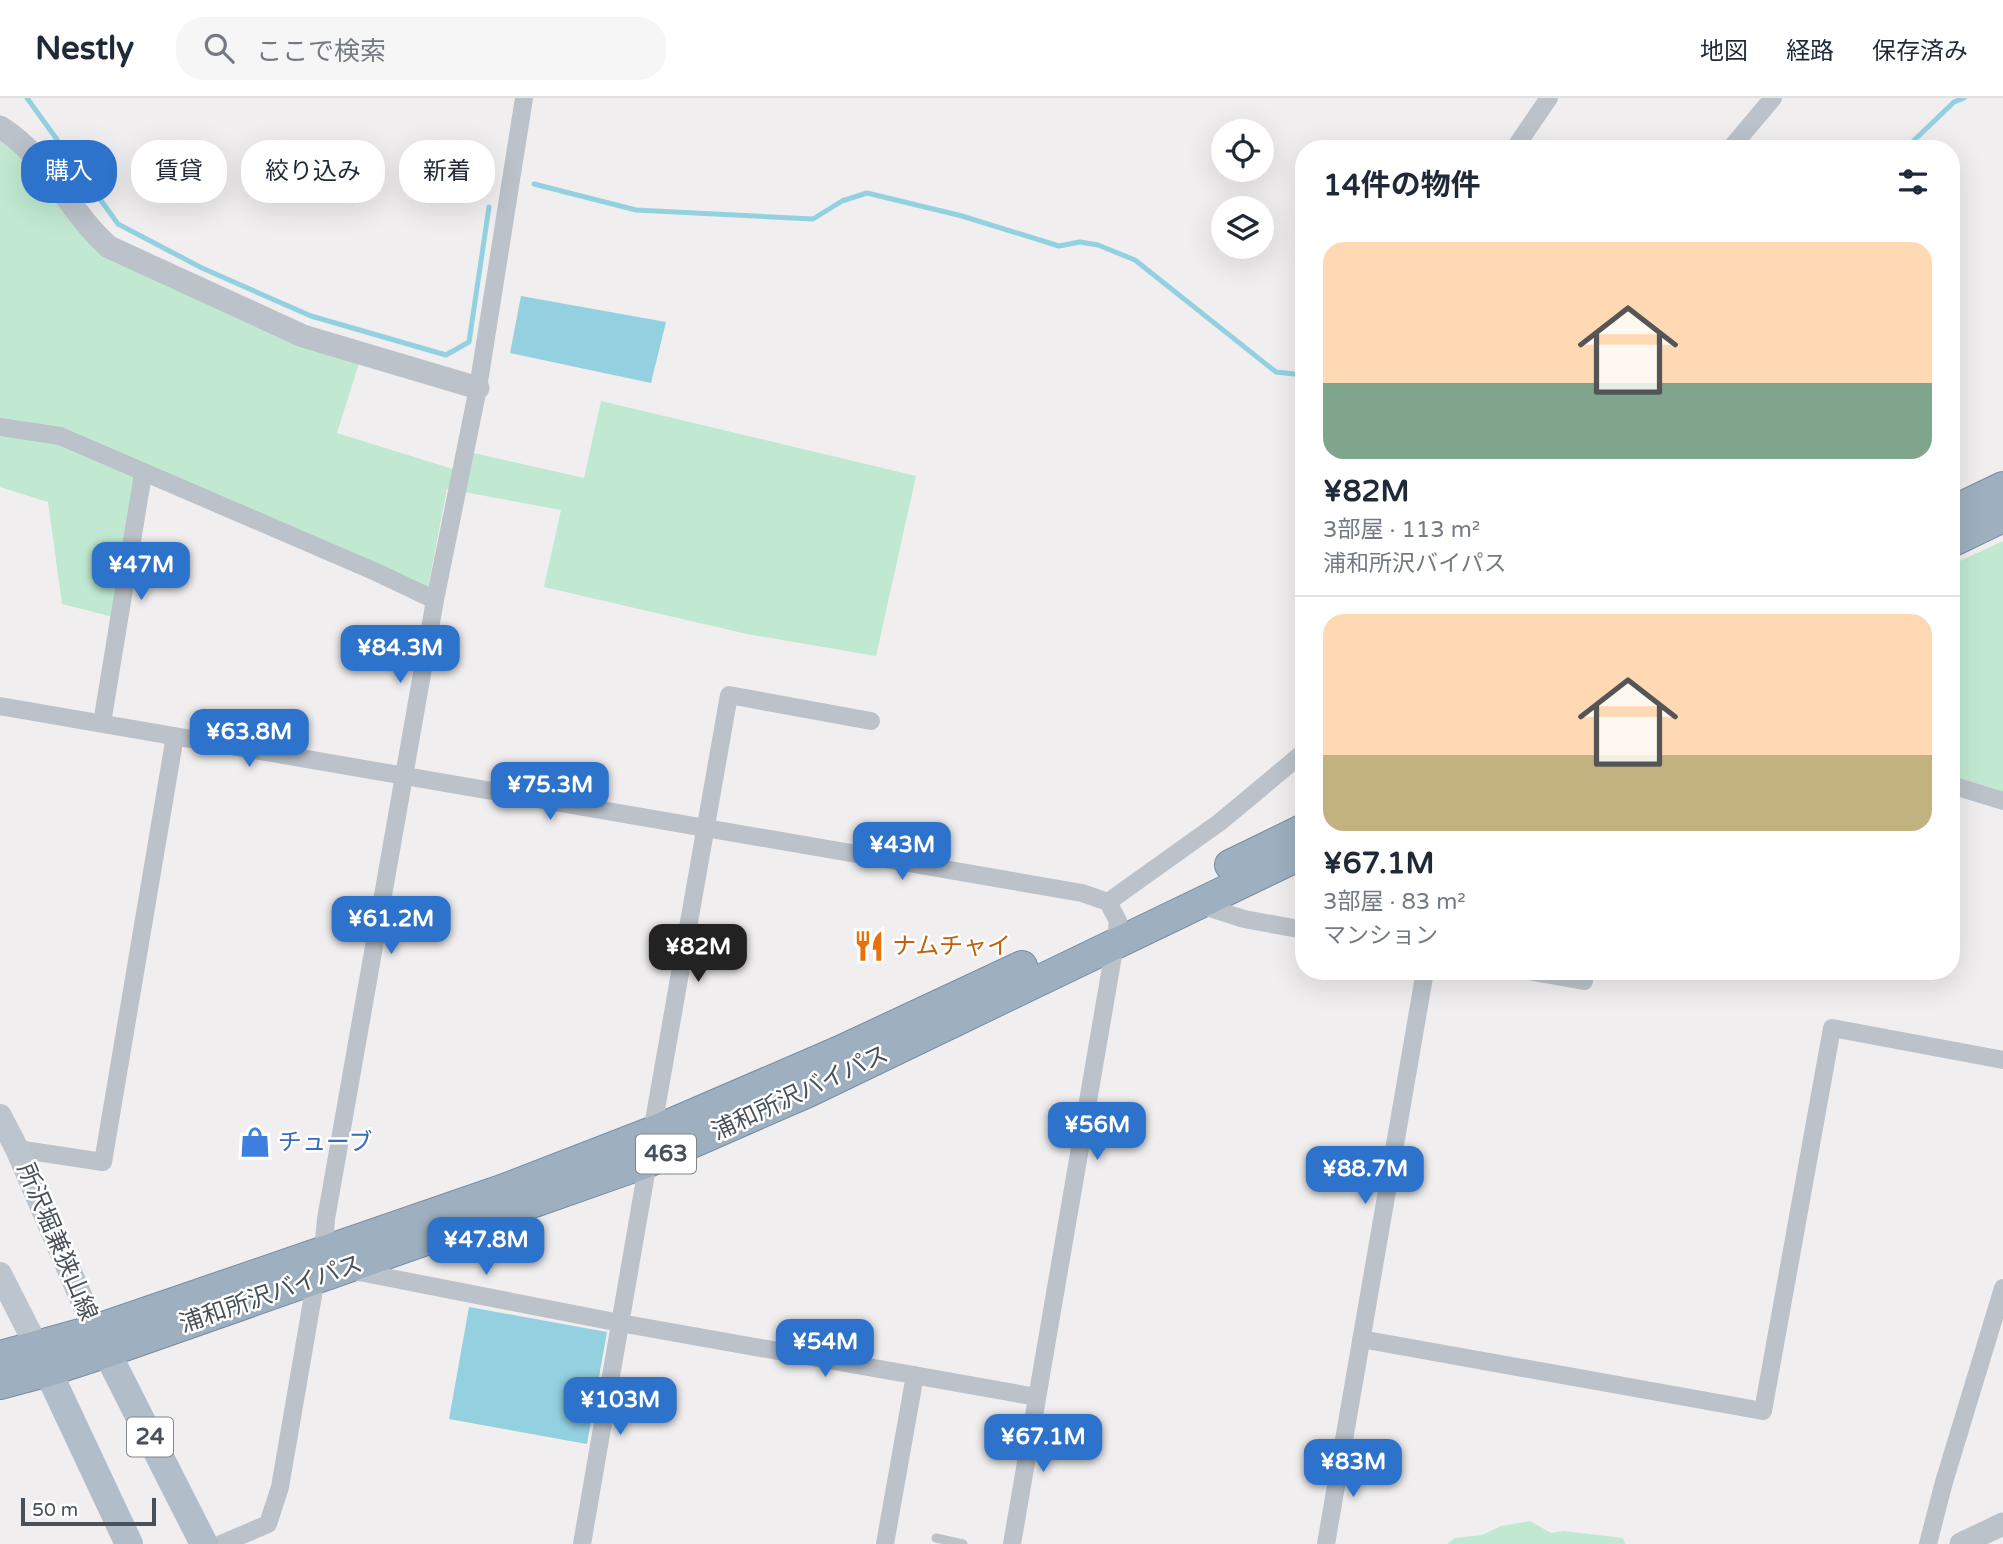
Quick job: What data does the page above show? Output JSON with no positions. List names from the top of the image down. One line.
{"streets":{"highway":["浦和所沢バイパス","463"],"main road":["所沢堀兼狭山線","24"]},"crossings":[["浦和所沢バイパス","所沢堀兼狭山線"],["浦和所沢バイパス","24"],["所沢堀兼狭山線","24"]],"places":{"restaurant":["ナムチャイ"],"shop":["チューブ"]},"scale_bar":"50 m","page":{"header":"Nestly","search":"ここで検索","nav":["地図","経路","保存済み"],"chip":["購入","賃貸","絞り込み","新着"],"heading":"14件の物件","list":[{"name":"¥82M","note":"3部屋 · 113 m² · 浦和所沢バイパス"},{"name":"¥67.1M","note":"3部屋 · 83 m² · マンション"}],"price":["¥47M","¥84.3M","¥63.8M","¥75.3M","¥43M","¥61.2M","¥82M","¥56M","¥88.7M","¥47.8M","¥54M","¥103M","¥67.1M","¥83M"],"scale":"50 m"}}
